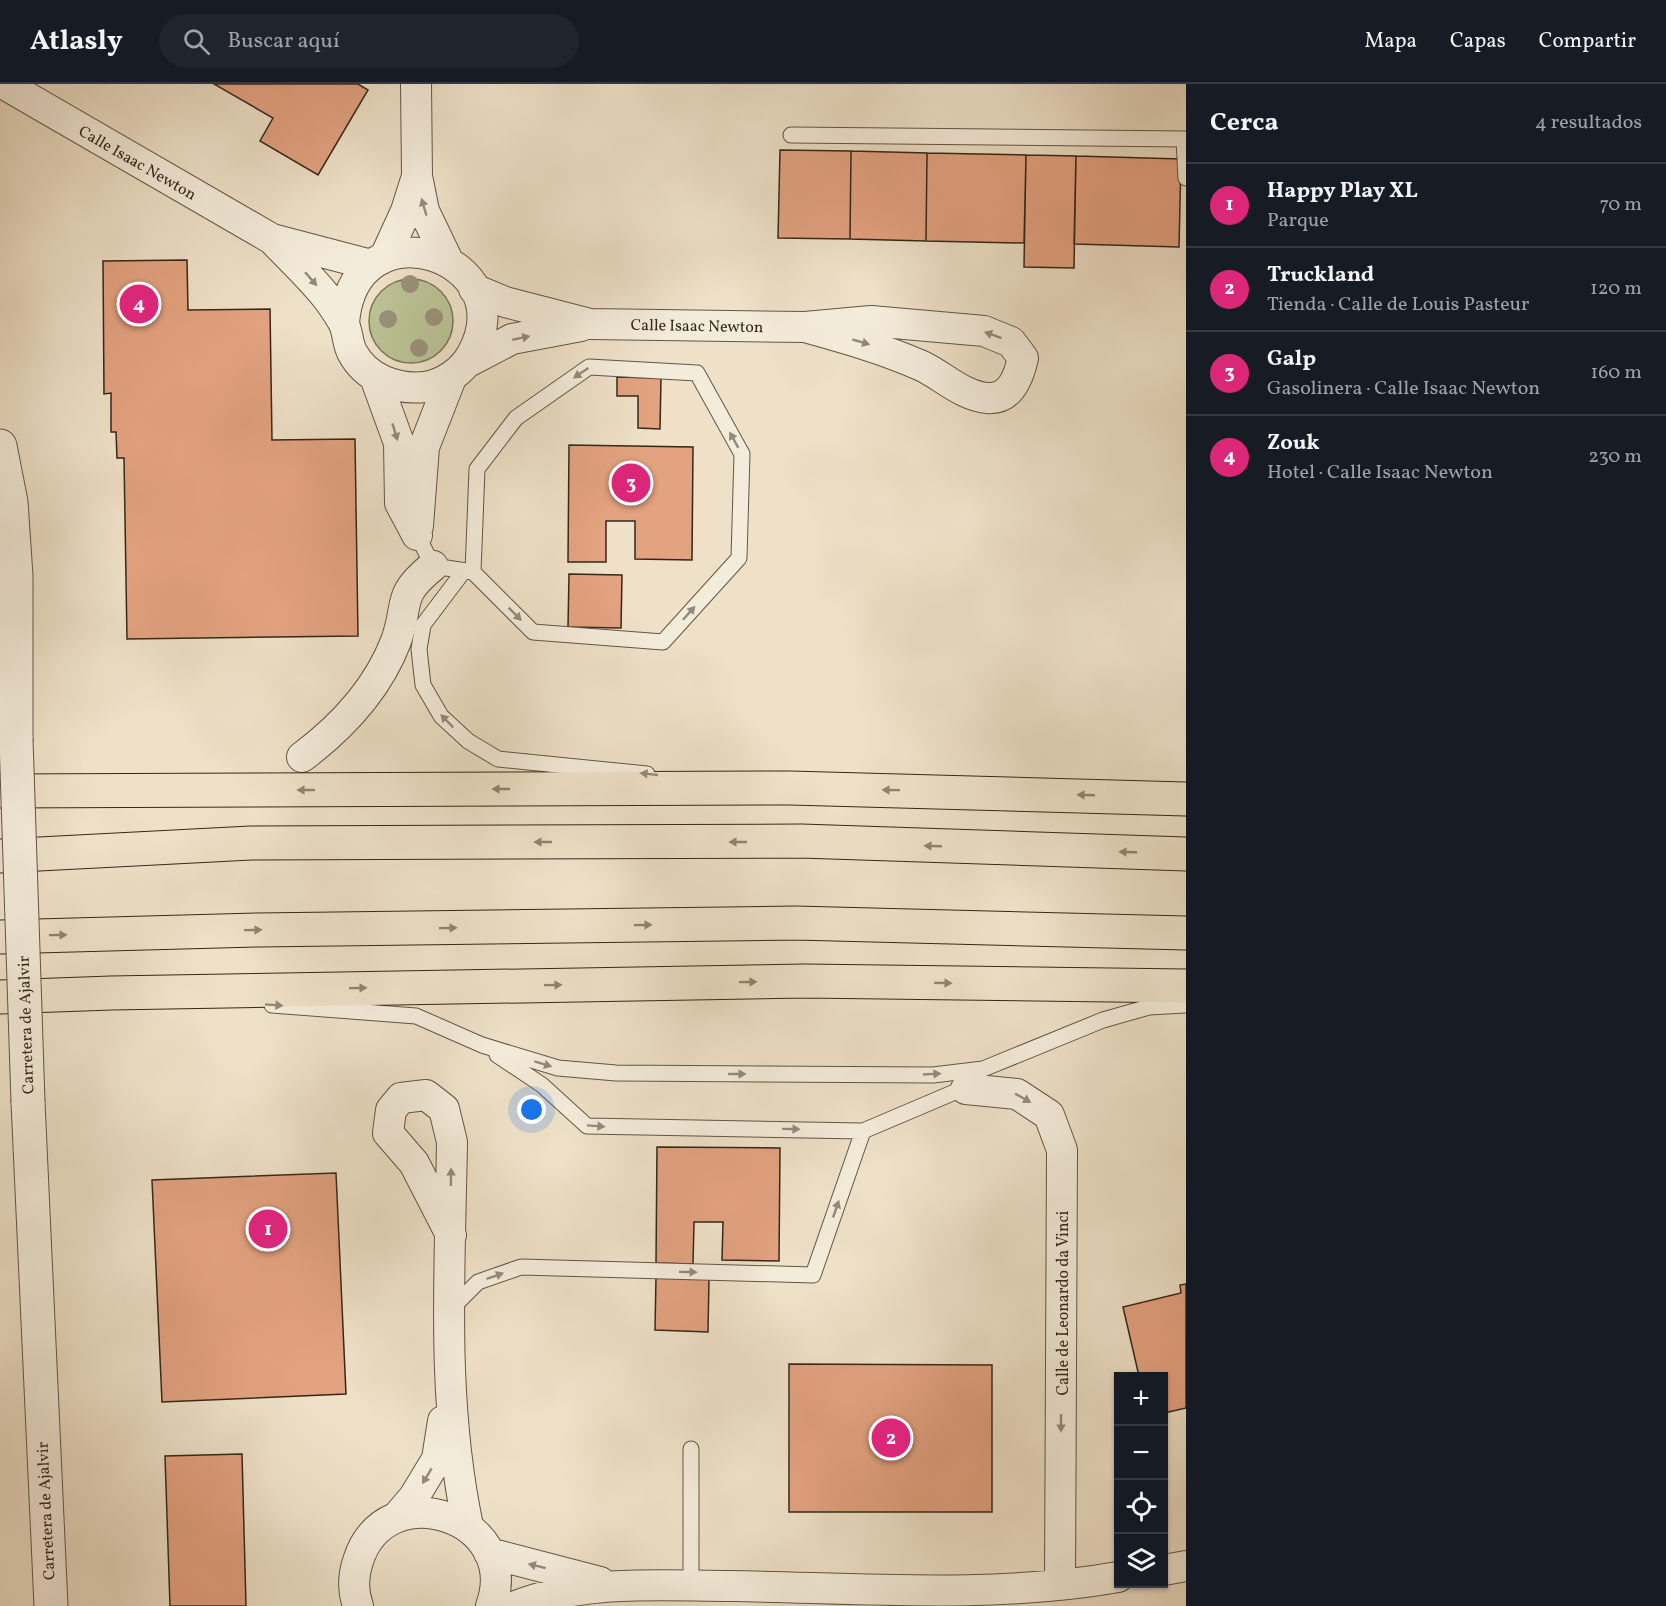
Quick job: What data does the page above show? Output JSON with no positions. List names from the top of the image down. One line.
{"streets":{"street":["Calle Isaac Newton","Carretera de Ajalvir","Calle de Leonardo da Vinci"]},"one_way":["Calle de Leonardo da Vinci"],"page":{"header":"Atlasly","search":"Buscar aquí","nav":["Mapa","Capas","Compartir"],"heading":["Cerca","4 resultados"],"list":[{"mark":"1","name":"Happy Play XL","note":"Parque","value":"70 m"},{"mark":"2","name":"Truckland","note":"Tienda · Calle de Louis Pasteur","value":"120 m"},{"mark":"3","name":"Galp","note":"Gasolinera · Calle Isaac Newton","value":"160 m"},{"mark":"4","name":"Zouk","note":"Hotel · Calle Isaac Newton","value":"230 m"}],"pins":["4","3","1","2"],"map_buttons":["+","−"]}}
